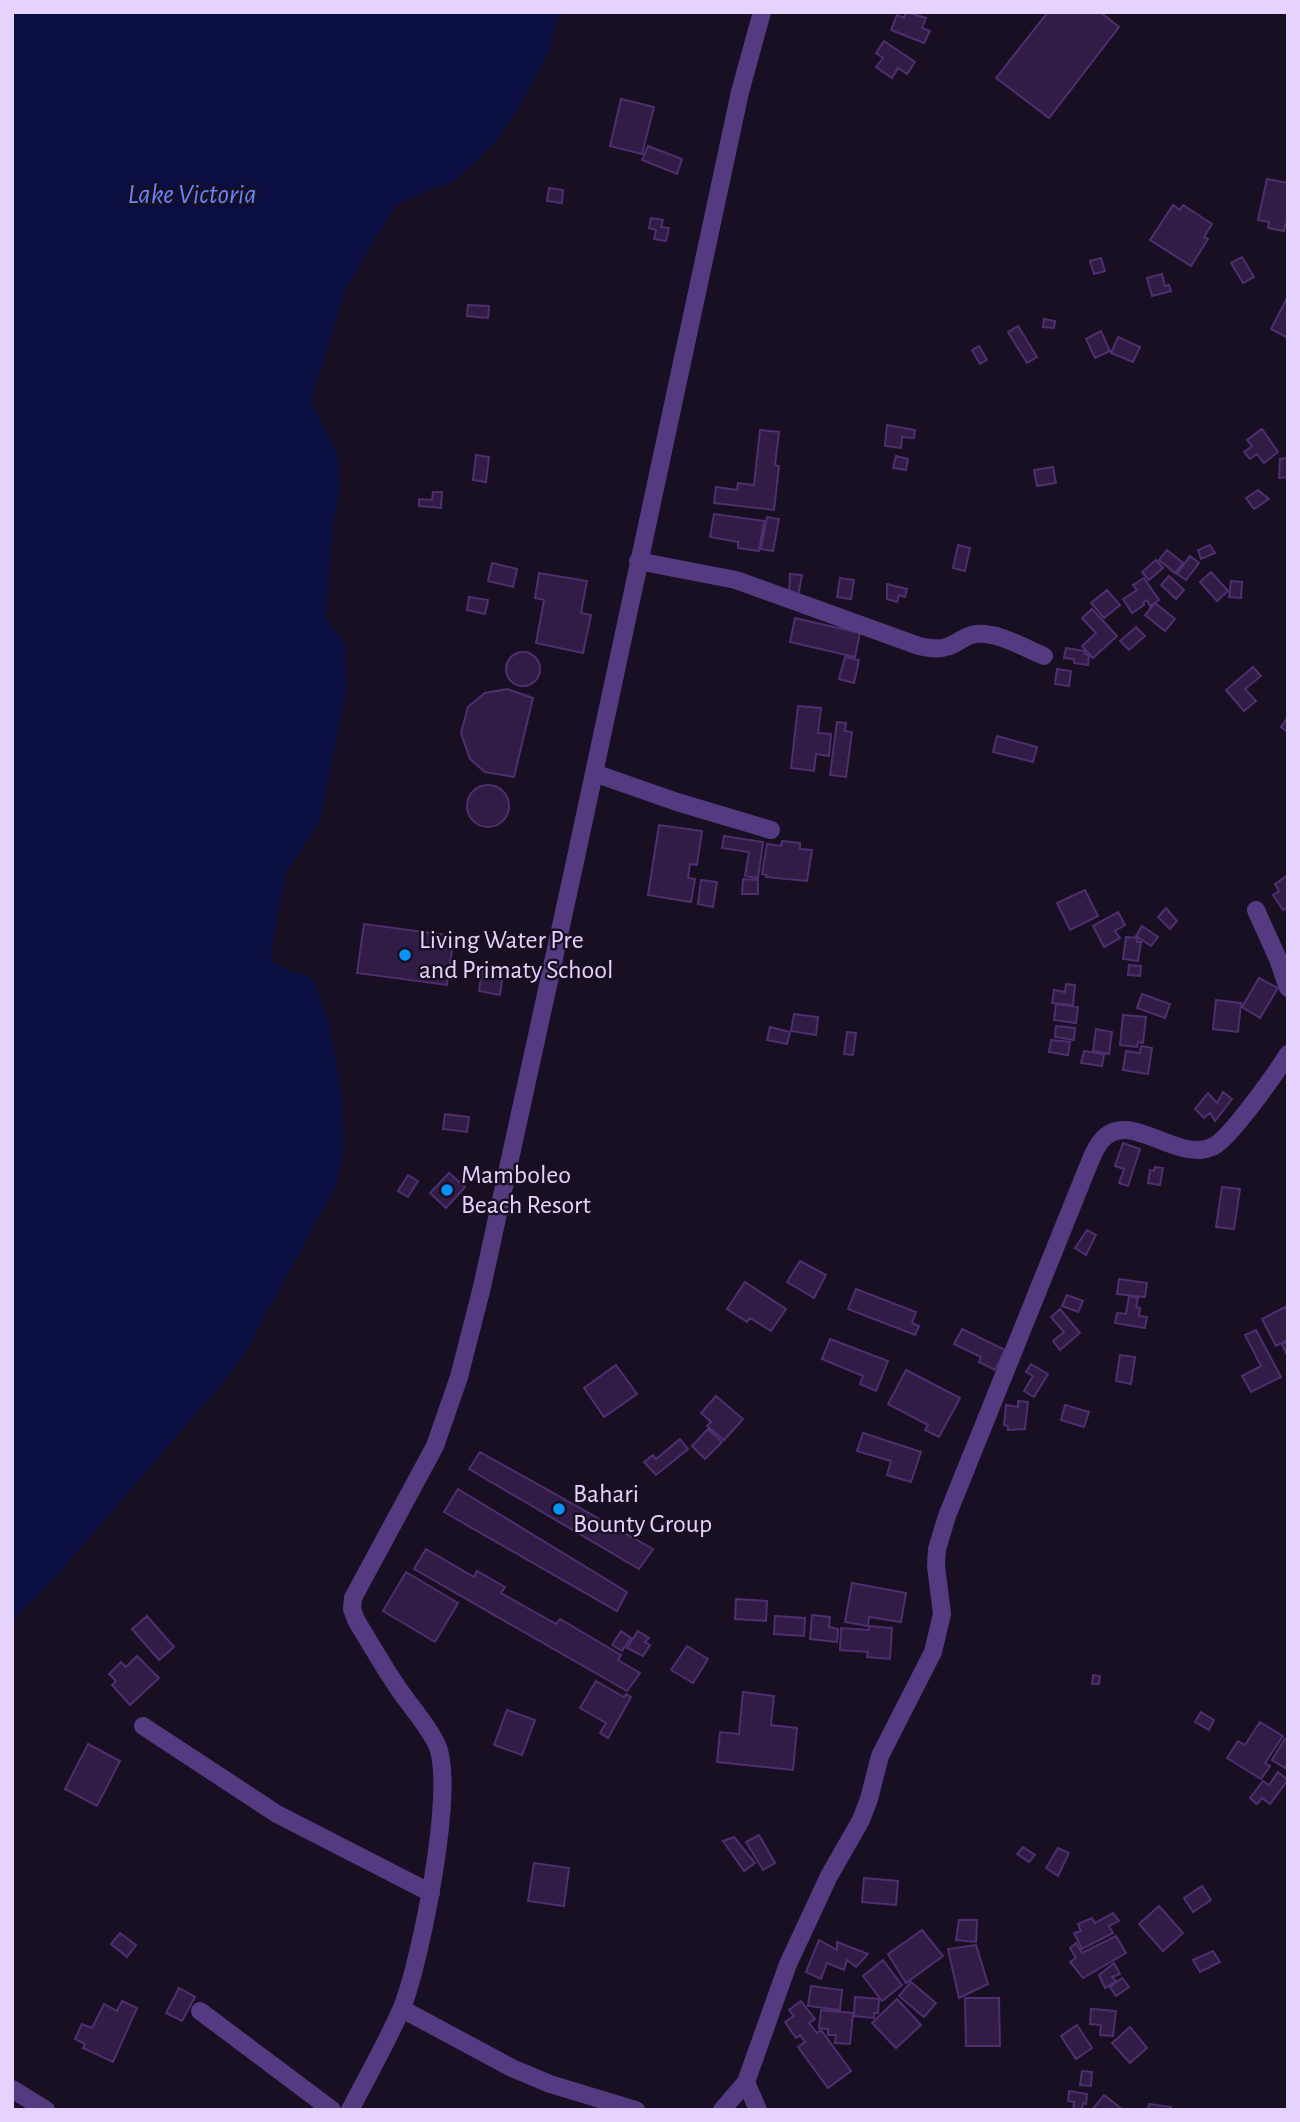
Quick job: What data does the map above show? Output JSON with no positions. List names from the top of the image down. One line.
{"water":["Lake Victoria"],"places":["Living Water Pre and Primaty School","Mamboleo Beach Resort","Bahari Bounty Group"]}
